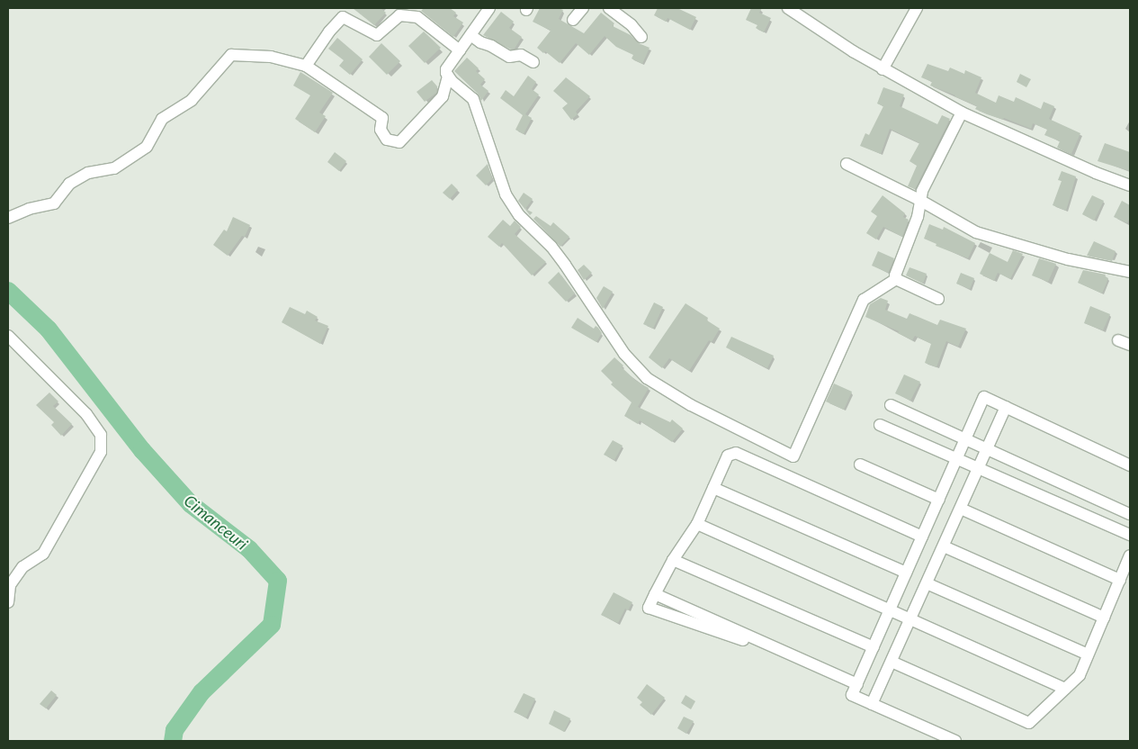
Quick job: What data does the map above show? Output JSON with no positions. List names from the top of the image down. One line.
{"water":["Cimanceuri"]}
